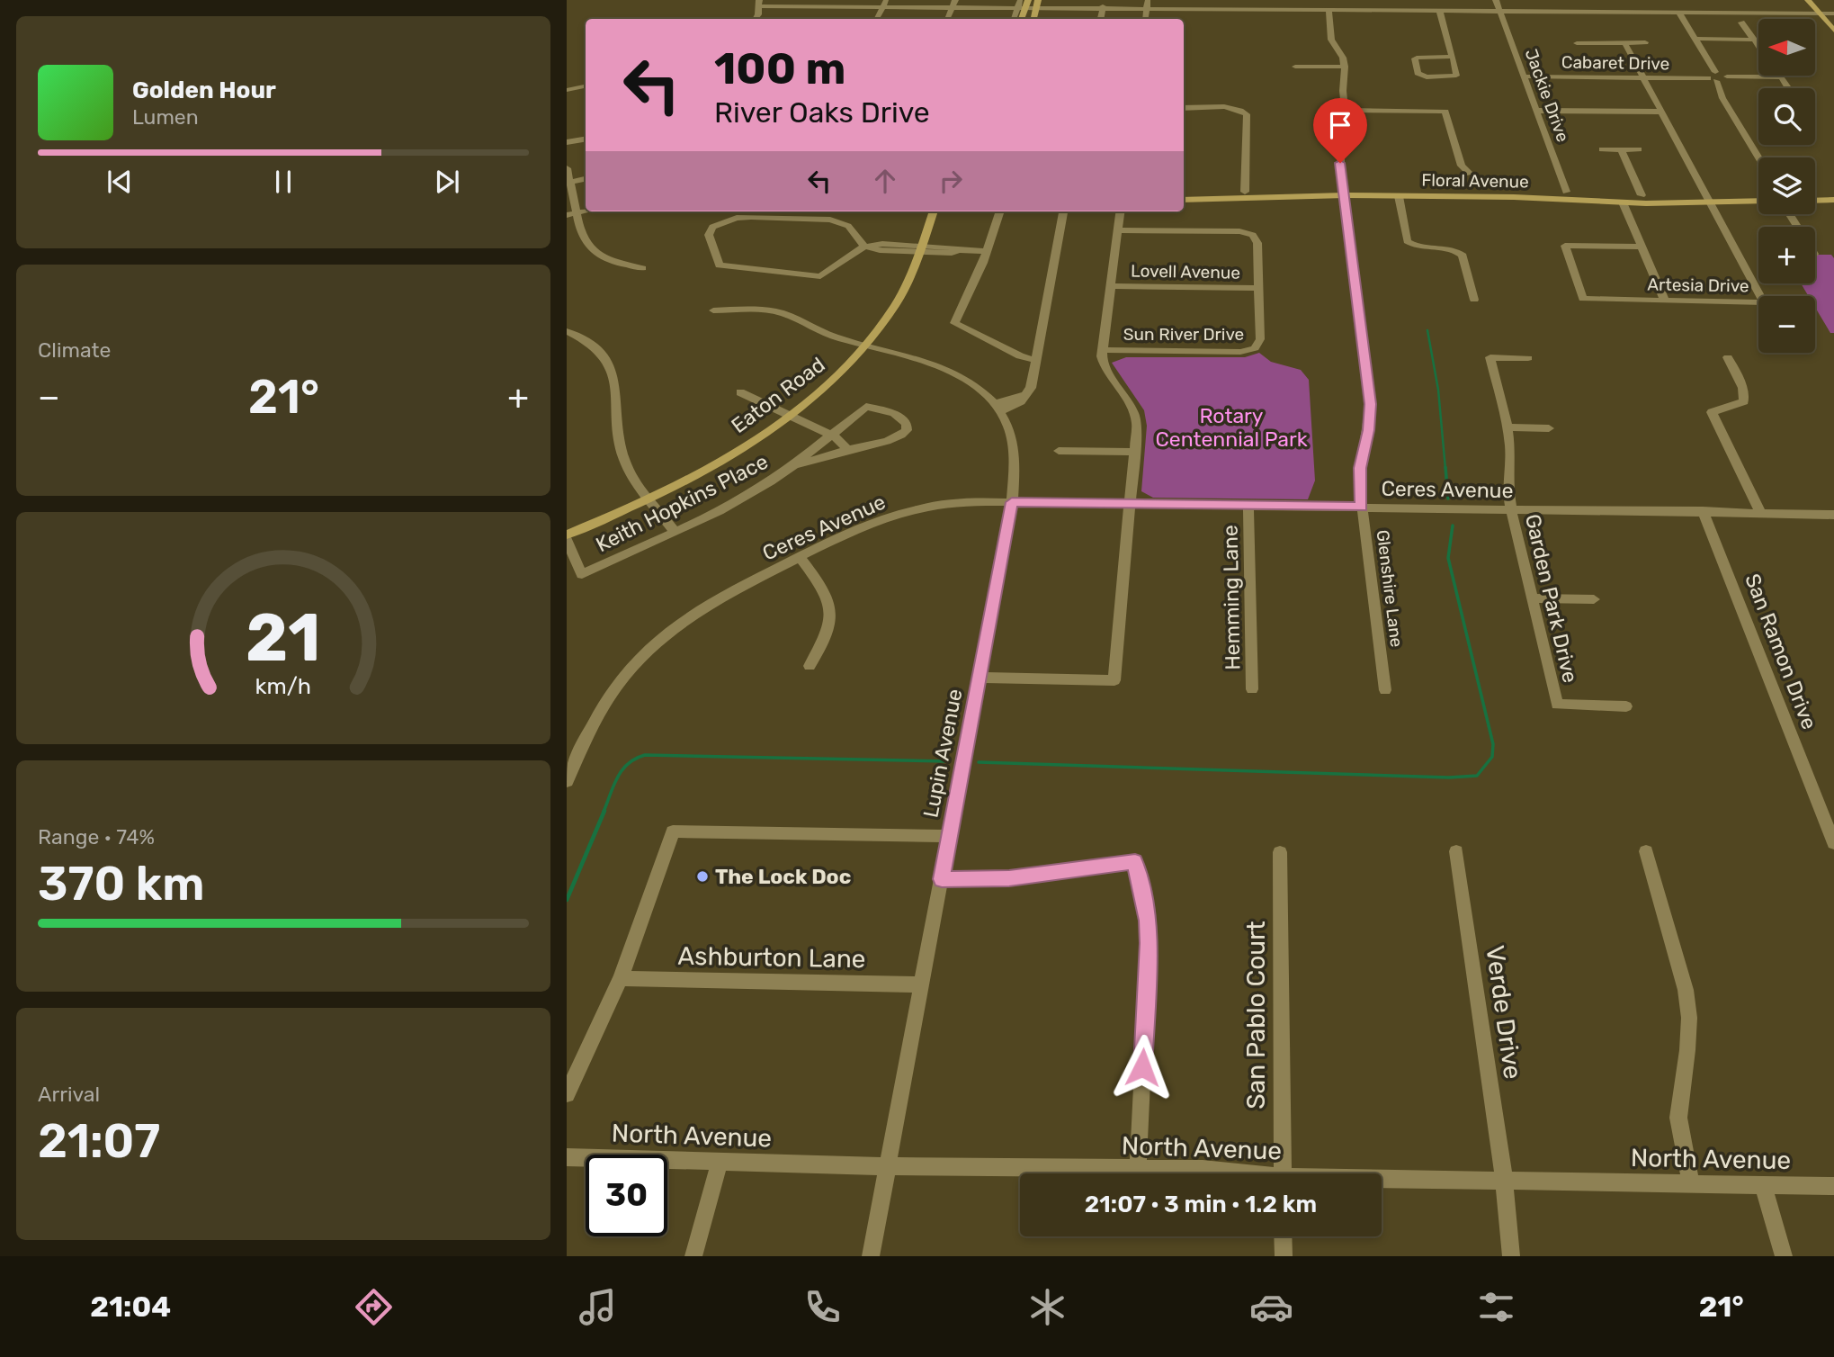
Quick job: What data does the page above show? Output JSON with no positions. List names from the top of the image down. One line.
{"streets":{"street":["Cabaret Drive","Jackie Drive","Floral Avenue","Lovell Avenue","Artesia Drive","Sun River Drive","Eaton Road","Ceres Avenue","Keith Hopkins Place","Glenshire Lane","Hemming Lane","Garden Park Drive","San Ramon Drive","Lupin Avenue","Ashburton Lane","Verde Drive","San Pablo Court","North Avenue"]},"crossings":[["Cabaret Drive","Jackie Drive"],["Cabaret Drive","Artesia Drive"],["Jackie Drive","Floral Avenue"],["Floral Avenue","Artesia Drive"],["Floral Avenue","Glenshire Lane"],["Lovell Avenue","Sun River Drive"],["Eaton Road","Lupin Avenue"],["Ceres Avenue","Glenshire Lane"],["Ceres Avenue","Hemming Lane"],["Ceres Avenue","Garden Park Drive"],["Ceres Avenue","San Ramon Drive"],["Ceres Avenue","Lupin Avenue"],["Lupin Avenue","Ashburton Lane"],["Lupin Avenue","North Avenue"],["Verde Drive","North Avenue"]],"parks":["Rotary Centennial Park"],"places":["The Lock Doc"],"north":"left","page":{"map_buttons":["+","−"],"turn":["100 m","River Oaks Drive"],"song":["Golden Hour","Lumen"],"tile":["Climate",["Range · 74%","370 km"],["Arrival","21:07"]],"heat":["−","21°","+"],"limit":"30","trip":"21:07 · 3 min · 1.2 km","tabs":["21:04","21°"],"gauge":["21","km/h"]}}
